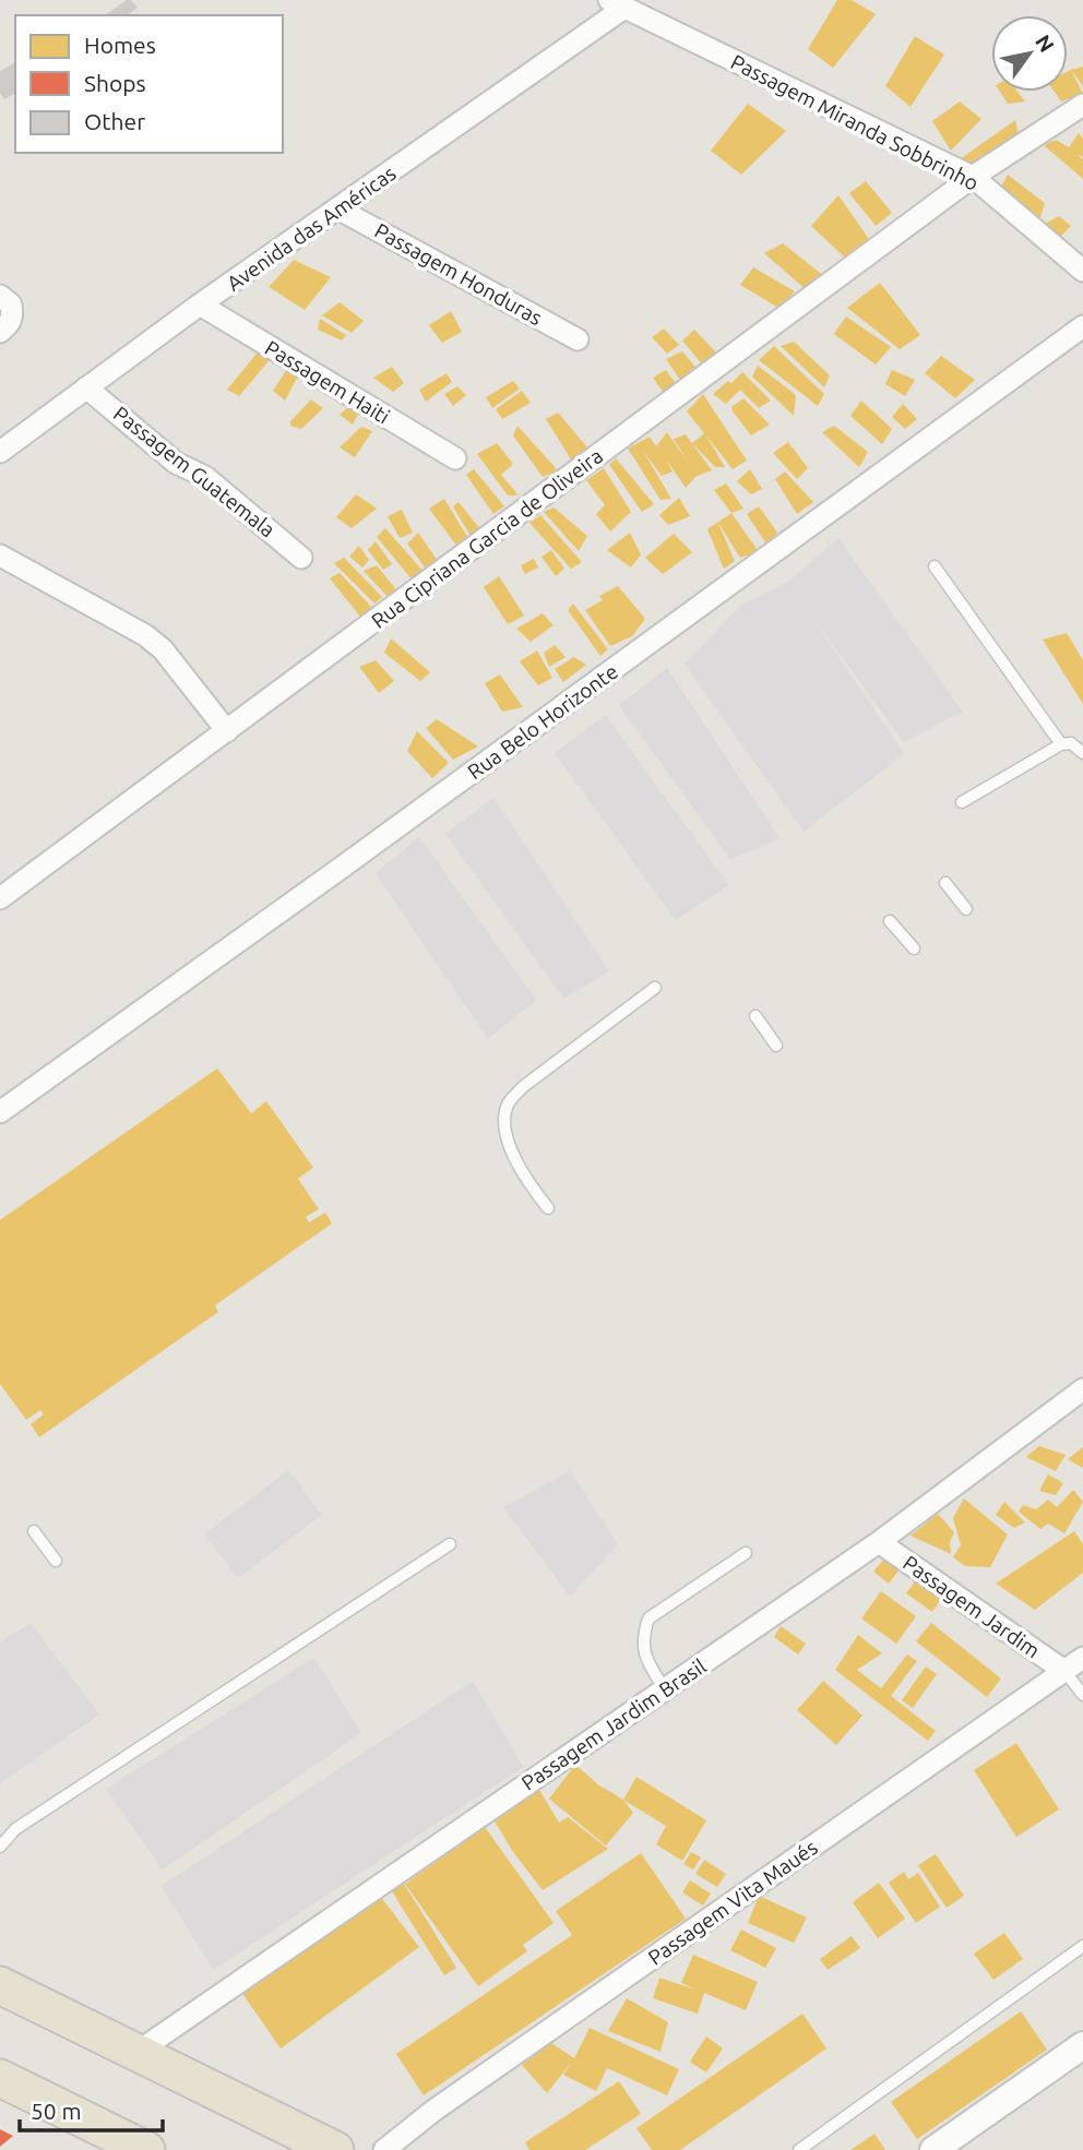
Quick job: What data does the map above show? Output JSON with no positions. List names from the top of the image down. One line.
{"streets":{"street":["Passagem Miranda Sobbrinho","Avenida das Américas","Passagem Honduras","Passagem Haiti","Passagem Guatemala","Rua Cipriana Garcia de Oliveira","Rua Belo Horizonte","Passagem Jardim","Passagem Jardim Brasil","Passagem Vita Maués"]},"crossings":[["Passagem Miranda Sobbrinho","Avenida das Américas"],["Passagem Miranda Sobbrinho","Rua Cipriana Garcia de Oliveira"],["Avenida das Américas","Passagem Honduras"],["Avenida das Américas","Passagem Haiti"],["Avenida das Américas","Passagem Guatemala"],["Passagem Jardim","Passagem Jardim Brasil"],["Passagem Jardim","Passagem Vita Maués"]],"legend":["Homes","Shops","Other"],"scale_bar":"50 m","north":"top right"}
